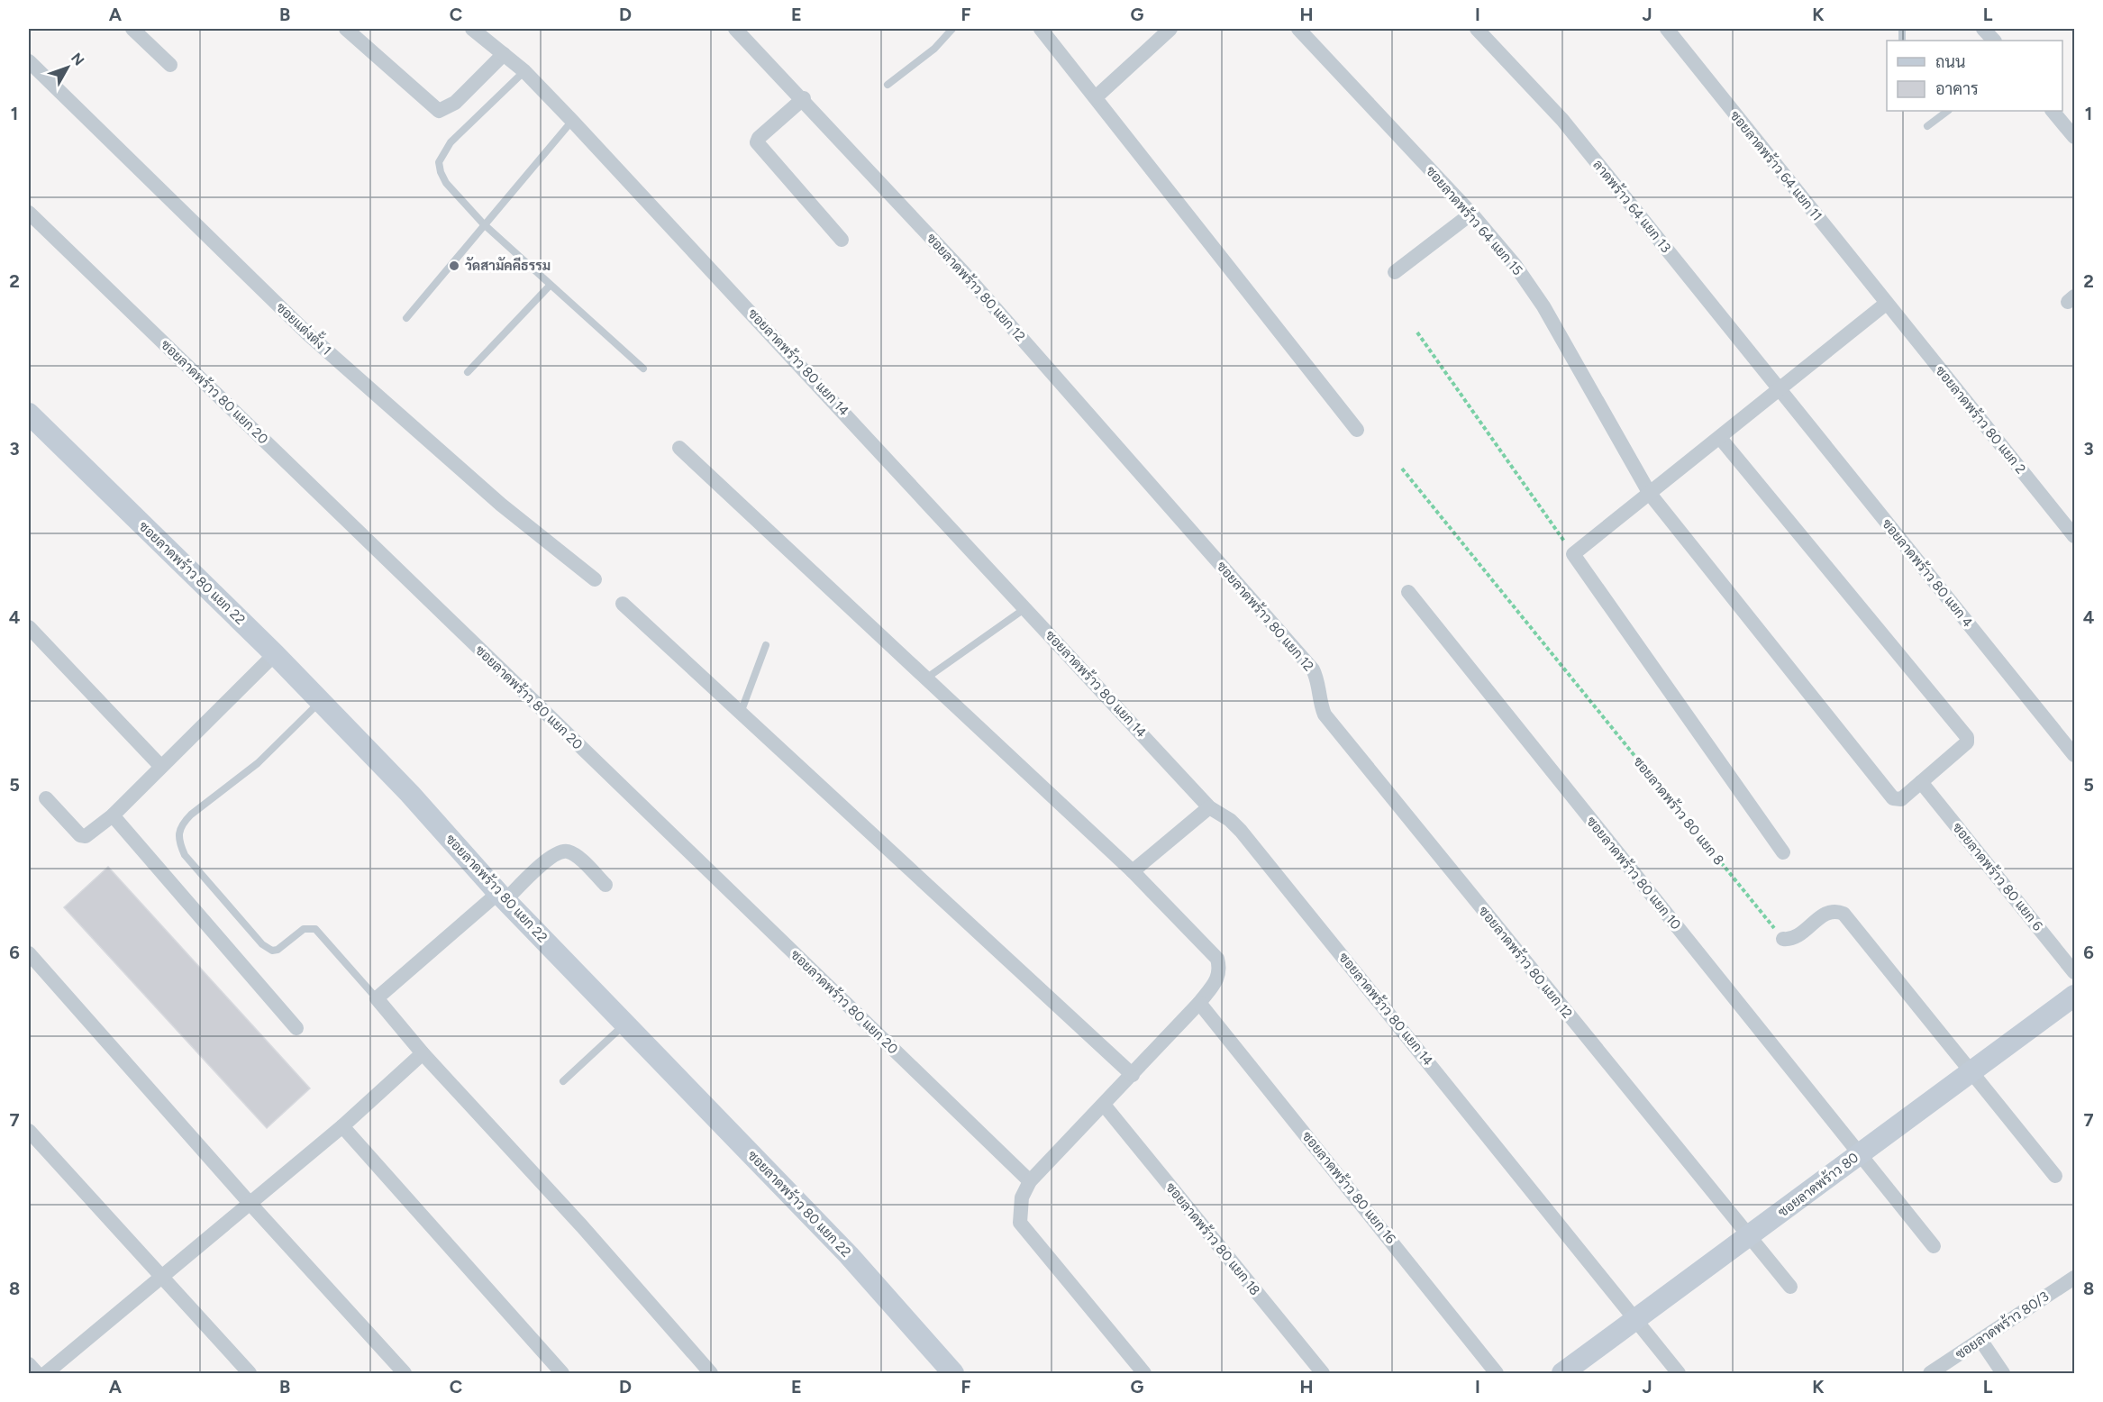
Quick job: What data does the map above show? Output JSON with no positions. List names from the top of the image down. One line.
{"streets":{"street":["ซอยลาดพร้าว 64 แยก 11","ลาดพร้าว 64 แยก 13","ซอยลาดพร้าว 64 แยก 15","ซอยลาดพร้าว 80 แยก 12","ซอยแต่งตั้ง 1","ซอยลาดพร้าว 80 แยก 14","ซอยลาดพร้าว 80 แยก 20","ซอยลาดพร้าว 80 แยก 2","ซอยลาดพร้าว 80 แยก 22","ซอยลาดพร้าว 80 แยก 4","ซอยลาดพร้าว 80 แยก 10","ซอยลาดพร้าว 80 แยก 6","ซอยลาดพร้าว 80","ซอยลาดพร้าว 80 แยก 16","ซอยลาดพร้าว 80 แยก 18","ซอยลาดพร้าว 80/3"],"path":["ซอยลาดพร้าว 80 แยก 8"]},"crossings":[["ซอยลาดพร้าว 64 แยก 11","ซอยลาดพร้าว 80 แยก 2"],["ลาดพร้าว 64 แยก 13","ซอยลาดพร้าว 80 แยก 4"],["ซอยลาดพร้าว 64 แยก 15","ซอยลาดพร้าว 80 แยก 6"],["ซอยลาดพร้าว 80 แยก 12","ซอยลาดพร้าว 80"],["ซอยลาดพร้าว 80 แยก 14","ซอยลาดพร้าว 80"],["ซอยลาดพร้าว 80 แยก 10","ซอยลาดพร้าว 80"]],"places":["วัดสามัคคีธรรม"],"legend":["ถนน","อาคาร"],"north":"top right","grid":{"columns":["A","B","C","D","E","F","G","H","I","J","K","L"],"rows":["1","2","3","4","5","6","7","8"]}}
